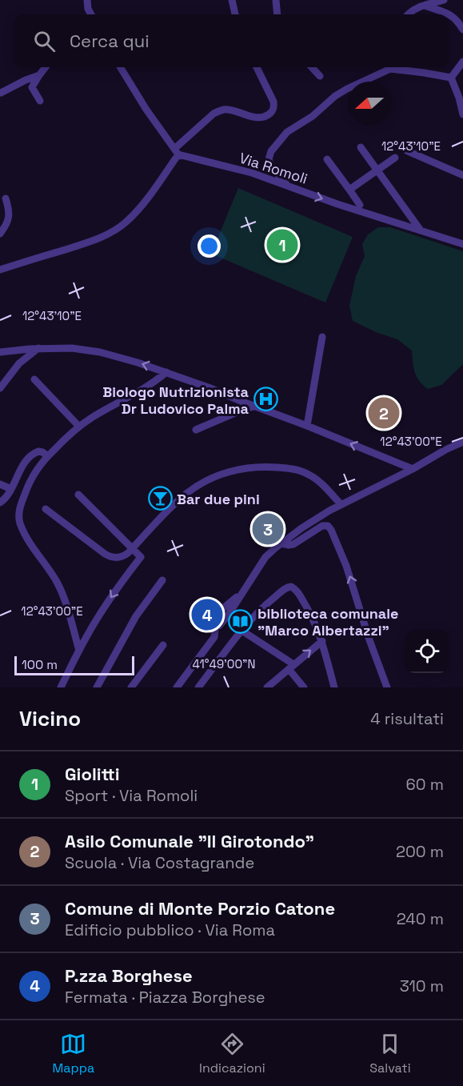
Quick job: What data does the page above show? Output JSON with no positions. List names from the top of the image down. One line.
{"streets":{"street":["Via Romoli"]},"one_way":["Via Romoli"],"places":{"hospital":["Biologo Nutrizionista Dr Ludovico Palma"],"bar":["Bar due pini"],"library":["biblioteca comunale \"Marco Albertazzi\""]},"scale_bar":"100 m","north":"left","page":{"search":"Cerca qui","pins":["1","2","3","4"],"scale":"100 m","heading":["Vicino","4 risultati"],"list":[{"mark":"1","name":"Giolitti","note":"Sport · Via Romoli","value":"60 m"},{"mark":"2","name":"Asilo Comunale \"Il Girotondo\"","note":"Scuola · Via Costagrande","value":"200 m"},{"mark":"3","name":"Comune di Monte Porzio Catone","note":"Edificio pubblico · Via Roma","value":"240 m"},{"mark":"4","name":"P.zza Borghese","note":"Fermata · Piazza Borghese","value":"310 m"}],"nav":["Mappa","Indicazioni","Salvati"]},"coordinates":["12°43'10\"E","12°43'00\"E","41°49'00\"N"]}
